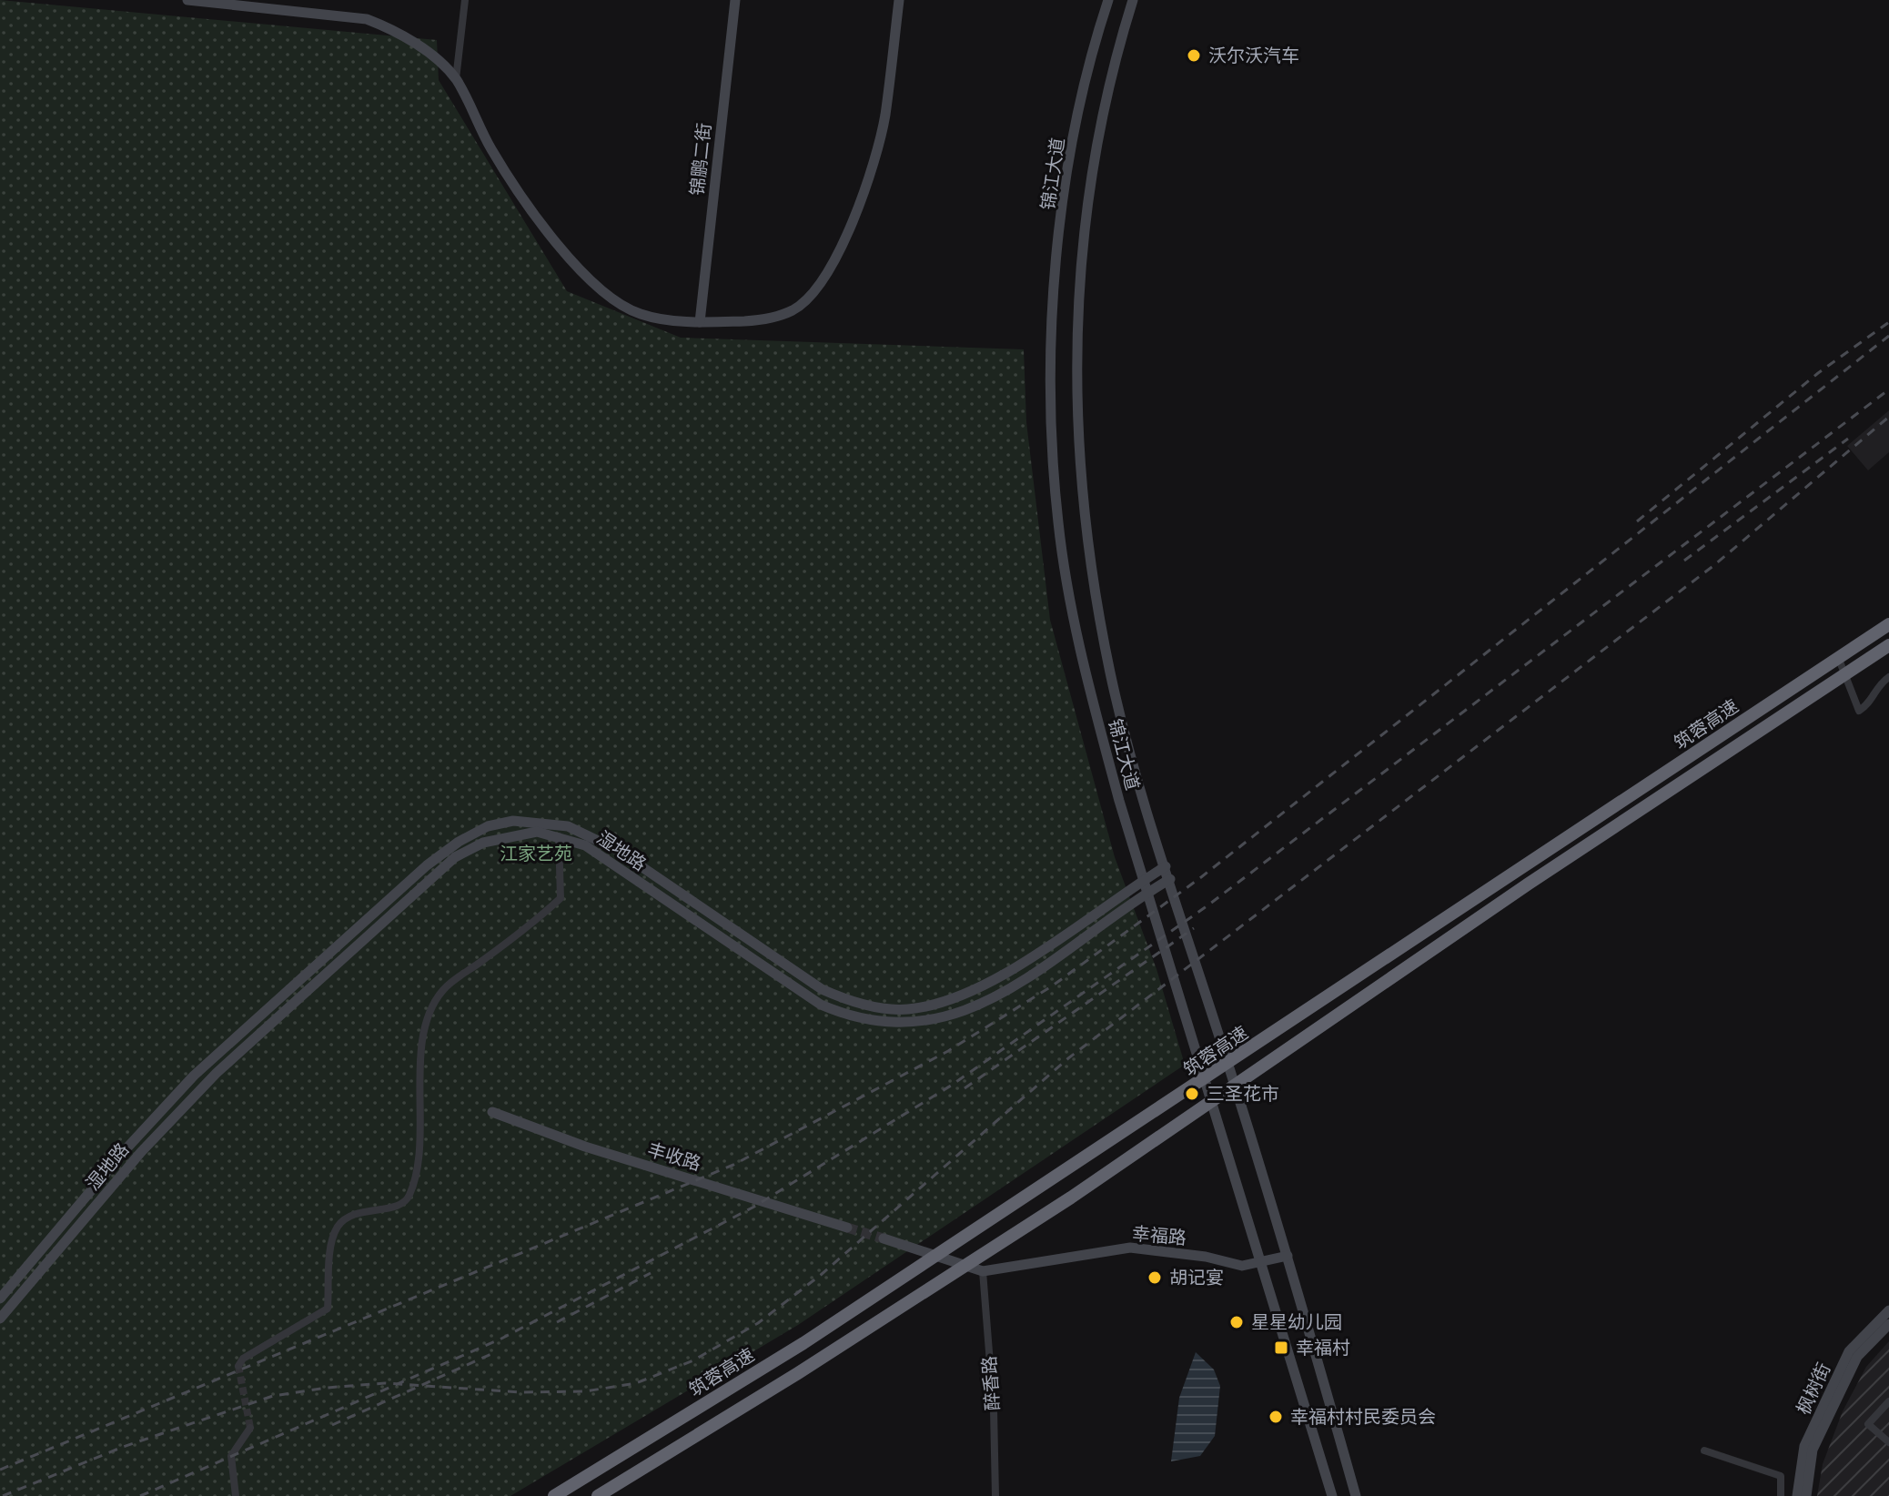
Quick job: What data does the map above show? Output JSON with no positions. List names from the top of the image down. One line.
{"streets":{"highway":["筑蓉高速"],"street":["锦鹏二街","锦江大道","湿地路","丰收路","幸福路","醉香路","枫树街"]},"crossings":[["锦江大道","湿地路"],["锦江大道","幸福路"],["幸福路","醉香路"]],"parks":["江家艺苑"],"places":{"other":["沃尔沃汽车","三圣花市","胡记宴","星星幼儿园","幸福村村民委员会"],"transit":["幸福村"]}}
